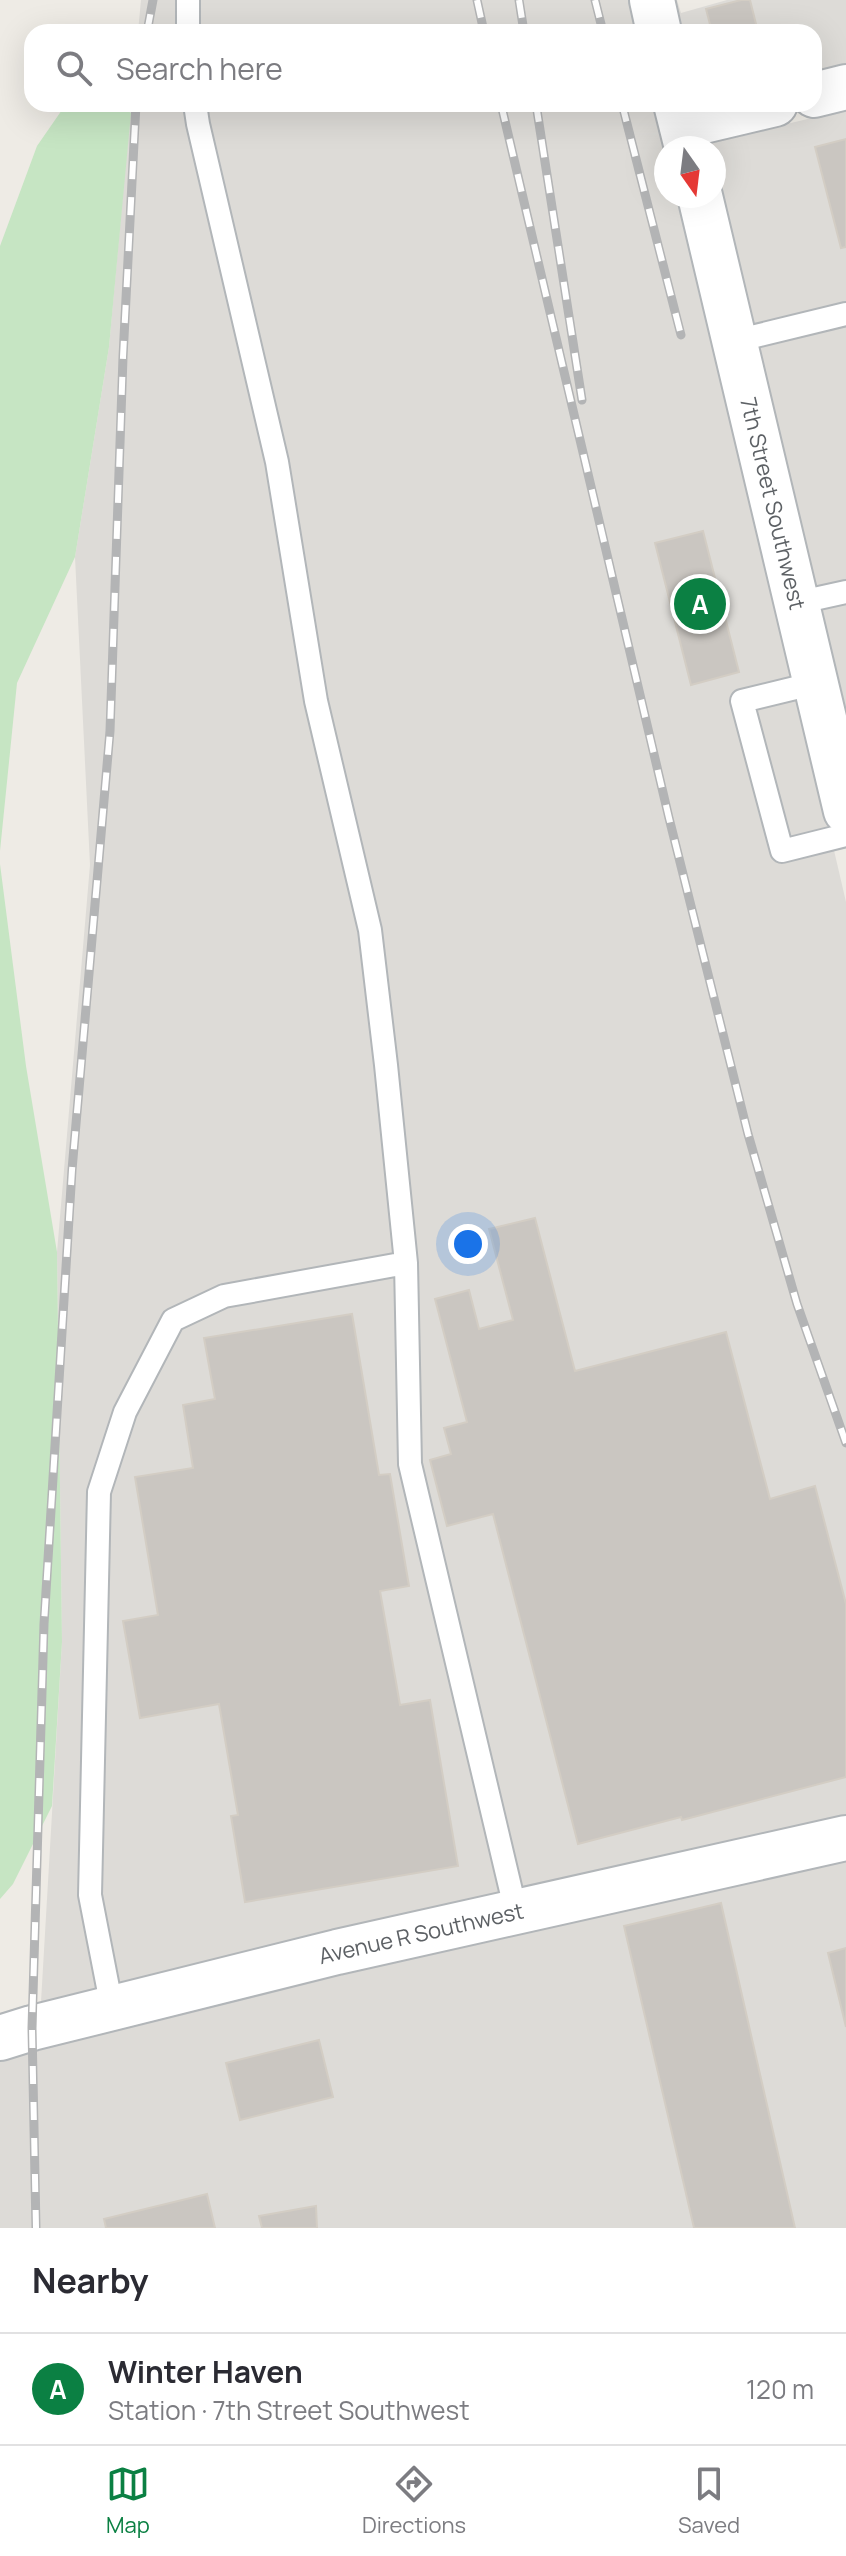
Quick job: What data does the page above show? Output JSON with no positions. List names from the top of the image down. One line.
{"streets":{"street":["7th Street Southwest","Avenue R Southwest"]},"north":"bottom","page":{"search":"Search here","pins":"A","heading":"Nearby","list":[{"mark":"A","name":"Winter Haven","note":"Station · 7th Street Southwest","value":"120 m"}],"nav":["Map","Directions","Saved"]}}
